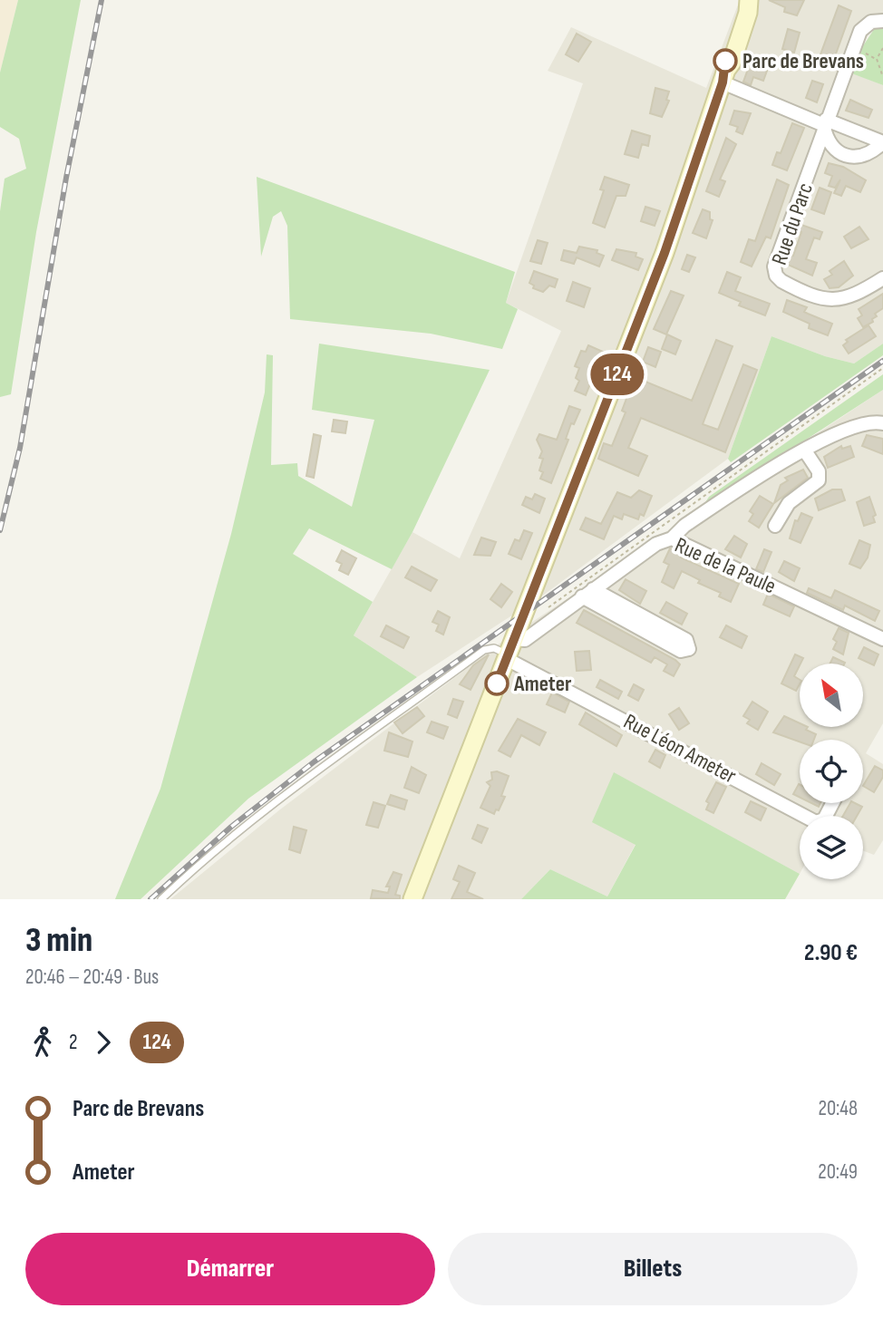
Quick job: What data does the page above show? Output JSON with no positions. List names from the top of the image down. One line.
{"streets":{"street":["Rue du Parc","Rue de la Paule","Rue Léon Ameter"]},"crossings":[["Rue de la Paule","Rue Léon Ameter"]],"places":["Parc de Brevans","Ameter"],"lines":["bus line 124"],"north":"top left","page":{"on_map":"124","heading":["3 min","20:46 – 20:49 · Bus","2.90 €"],"legs":["2","124"],"list":[{"name":"Parc de Brevans","value":"20:48"},{"name":"Ameter","value":"20:49"}],"buttons":["Démarrer","Billets"]}}
